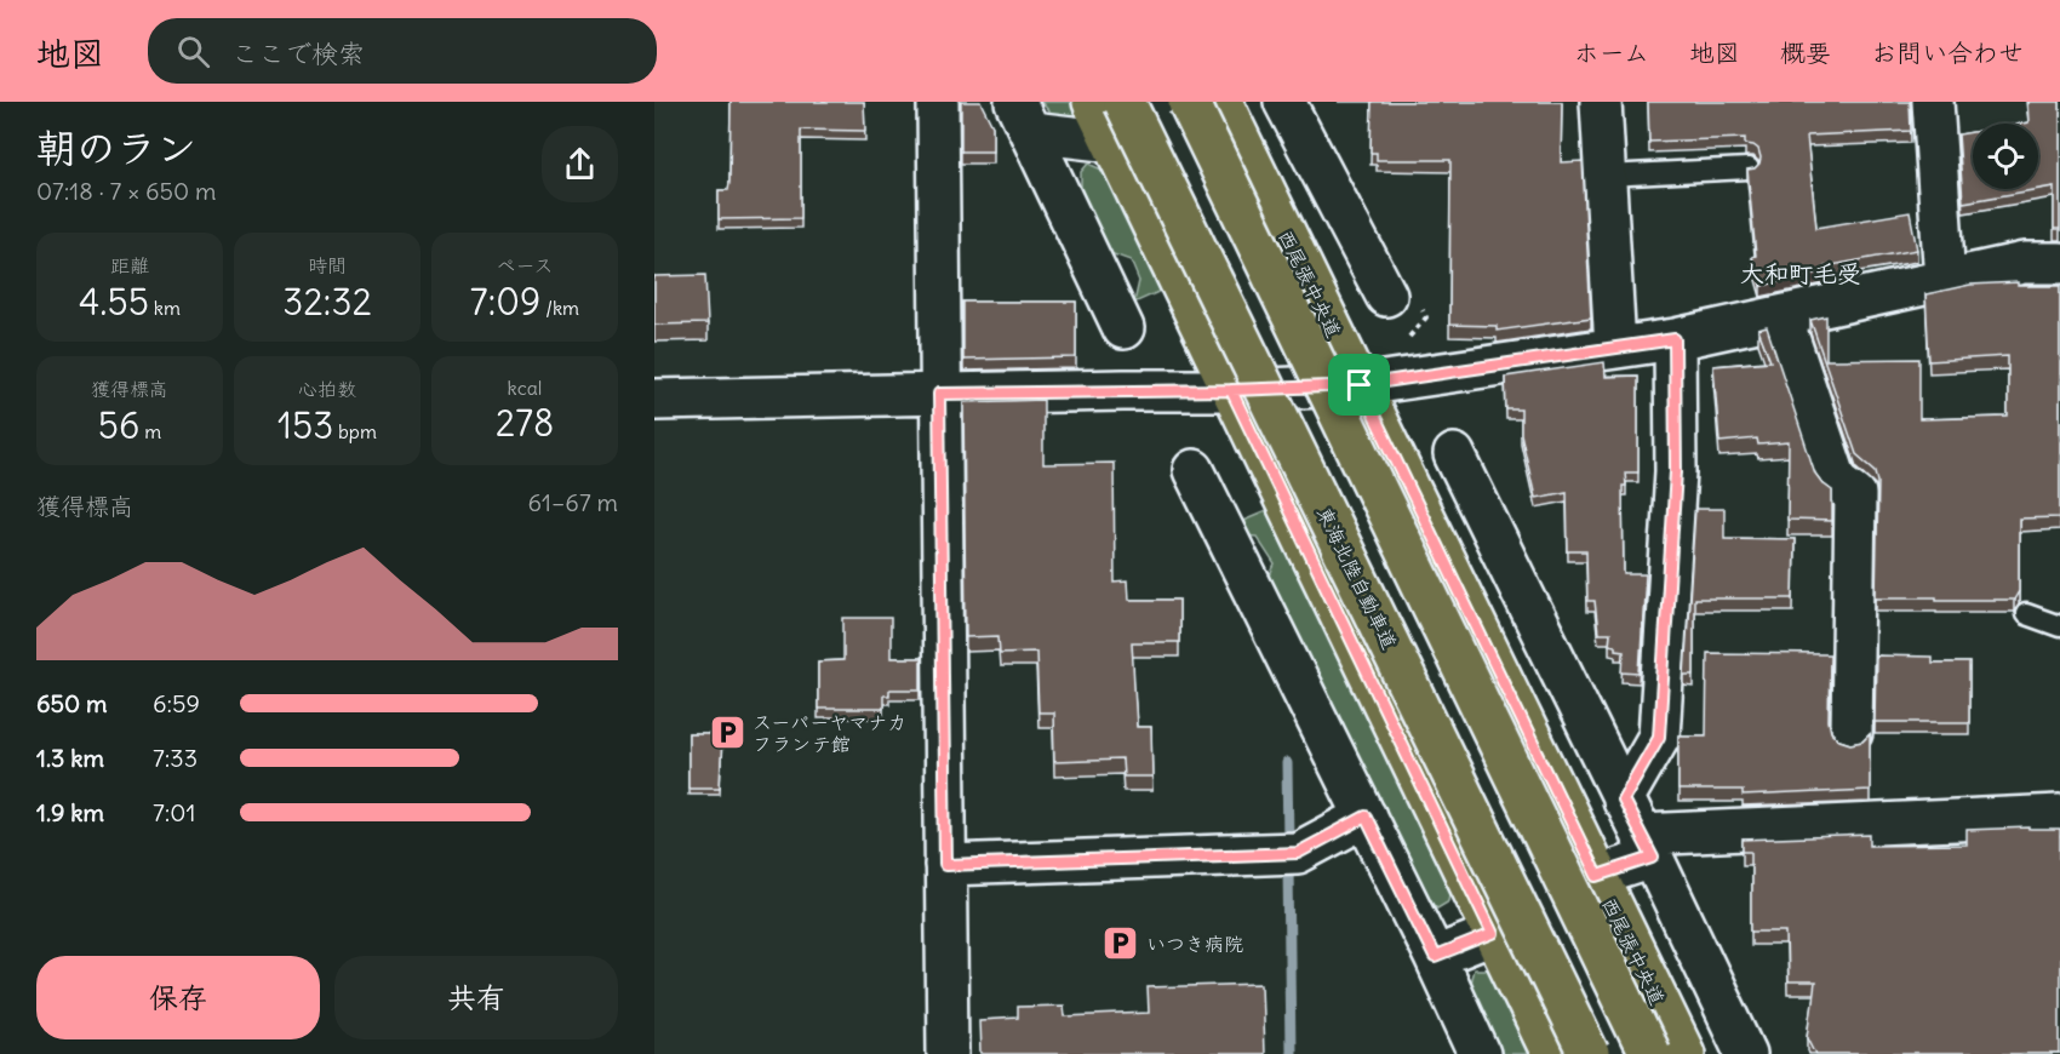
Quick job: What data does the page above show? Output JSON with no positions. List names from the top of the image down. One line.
{"streets":{"main road":["西尾張中央道","東海北陸自動車道"]},"districts":["大和町毛受"],"places":{"parking":["スーパーヤマナカ フランテ館","いつき病院"]},"page":{"header":"地図","search":"ここで検索","nav":["ホーム","地図","概要","お問い合わせ"],"heading":["朝のラン","07:18 · 7 × 650 m"],"stats":[["距離","4.55 km"],["時間","32:32"],["ペース","7:09 /km"],["獲得標高","56 m"],["心拍数","153 bpm"],["kcal","278"]],"chart":["獲得標高","61–67 m"],"list":[{"name":"650 m","note":"6:59"},{"name":"1.3 km","note":"7:33"},{"name":"1.9 km","note":"7:01"}],"buttons":["保存","共有"]}}
